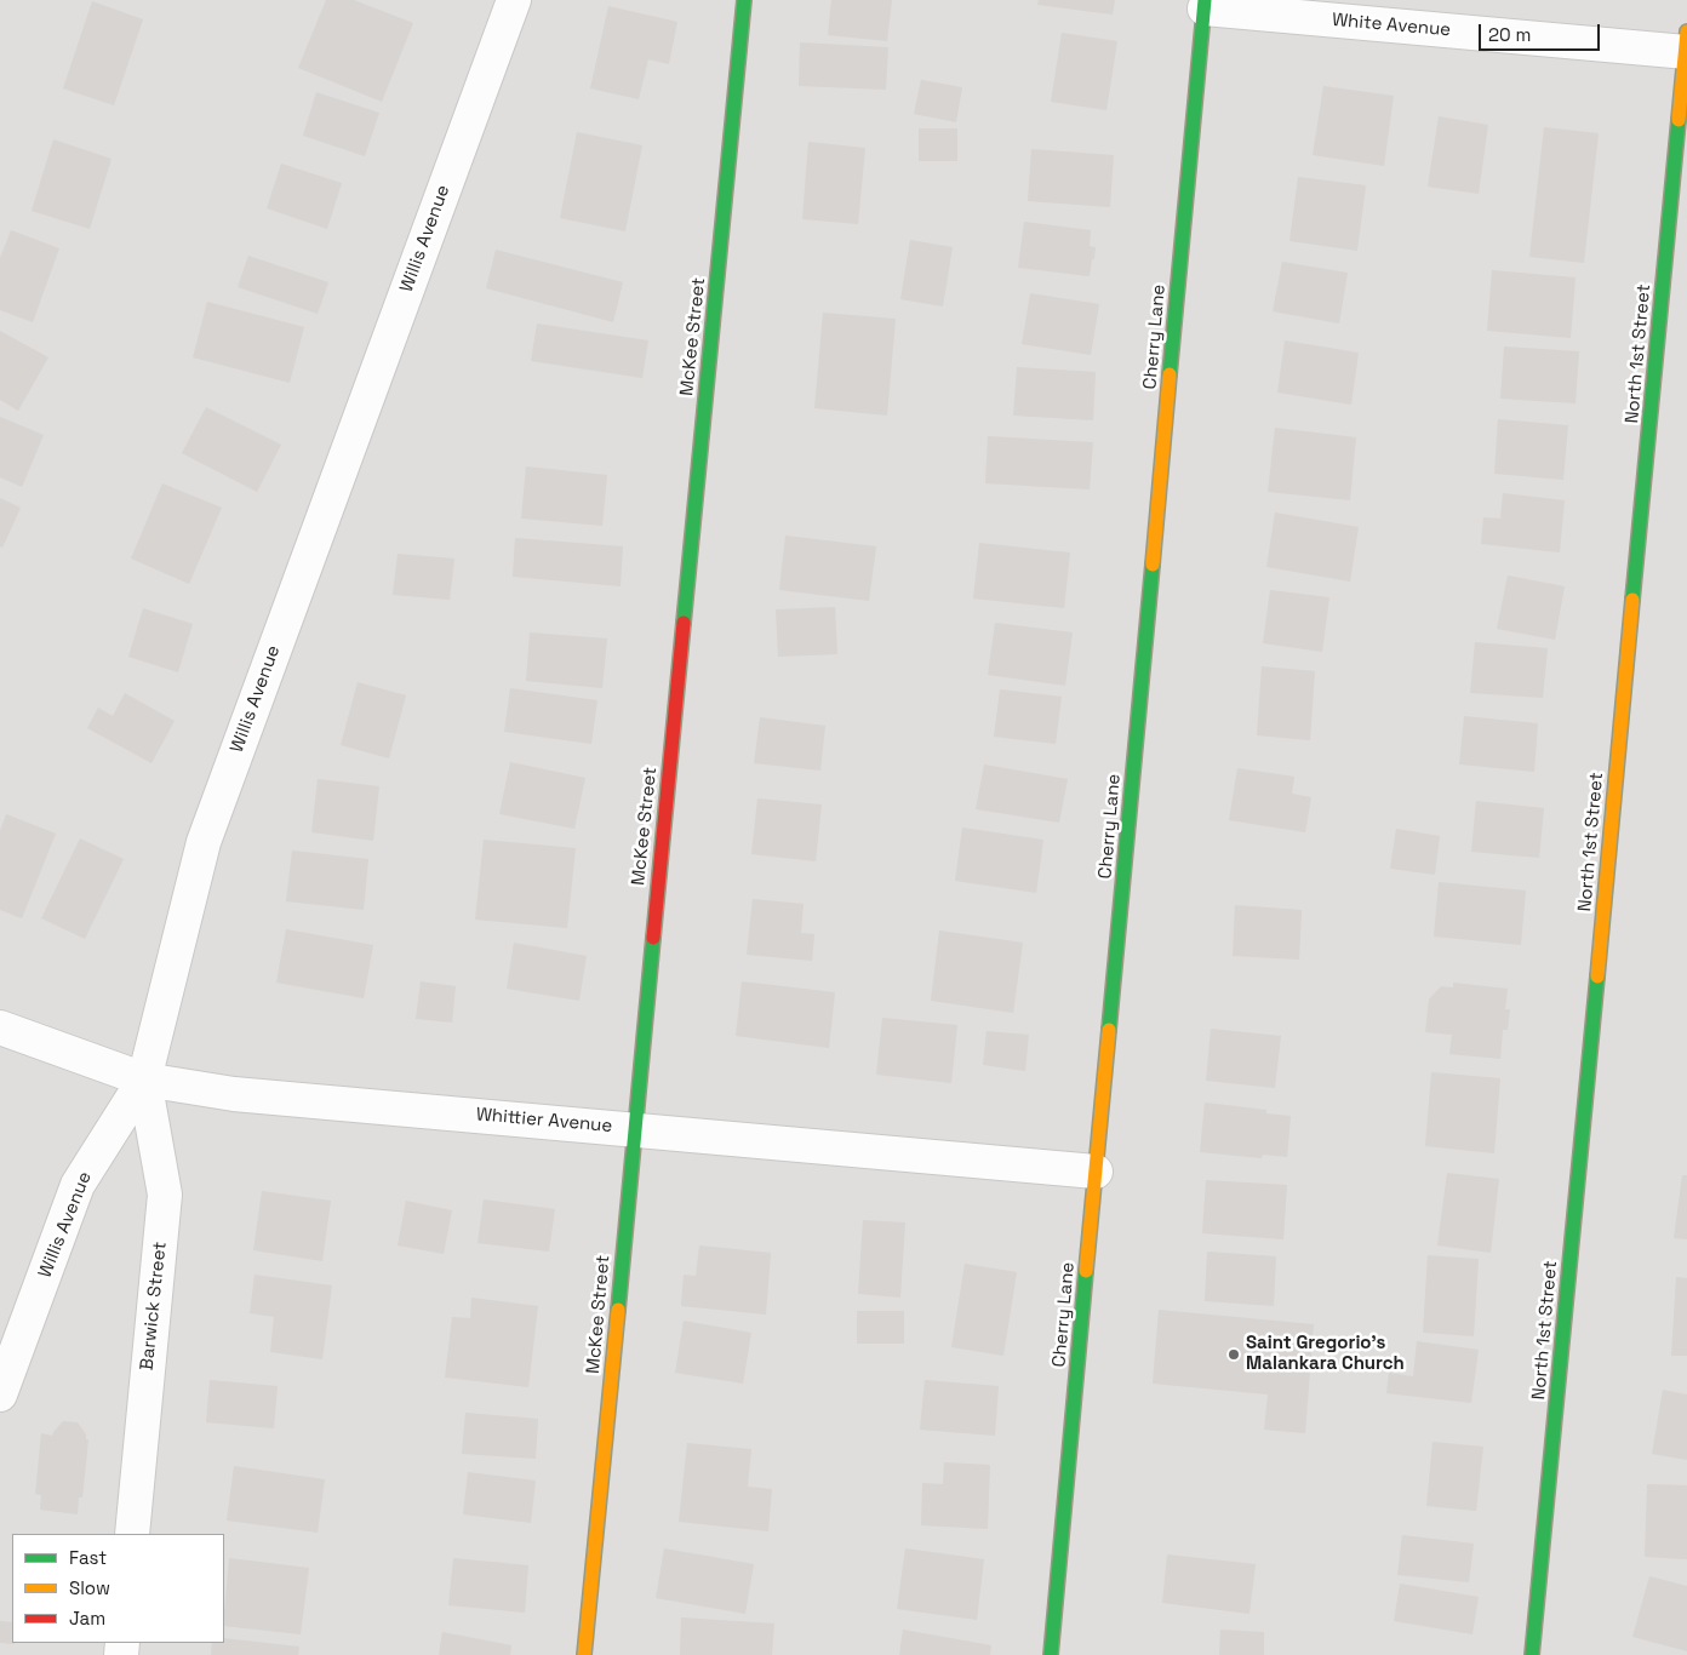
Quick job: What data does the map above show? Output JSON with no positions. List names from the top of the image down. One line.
{"streets":{"street":["White Avenue","Willis Avenue","McKee Street","Cherry Lane","North 1st Street","Whittier Avenue","Barwick Street"]},"crossings":[["White Avenue","Cherry Lane"],["White Avenue","North 1st Street"],["Willis Avenue","Whittier Avenue"],["Willis Avenue","Barwick Street"],["McKee Street","Whittier Avenue"],["Cherry Lane","Whittier Avenue"],["Whittier Avenue","Barwick Street"]],"places":["Saint Gregorio's Malankara Church"],"legend":["Fast","Slow","Jam"],"scale_bar":"20 m"}
